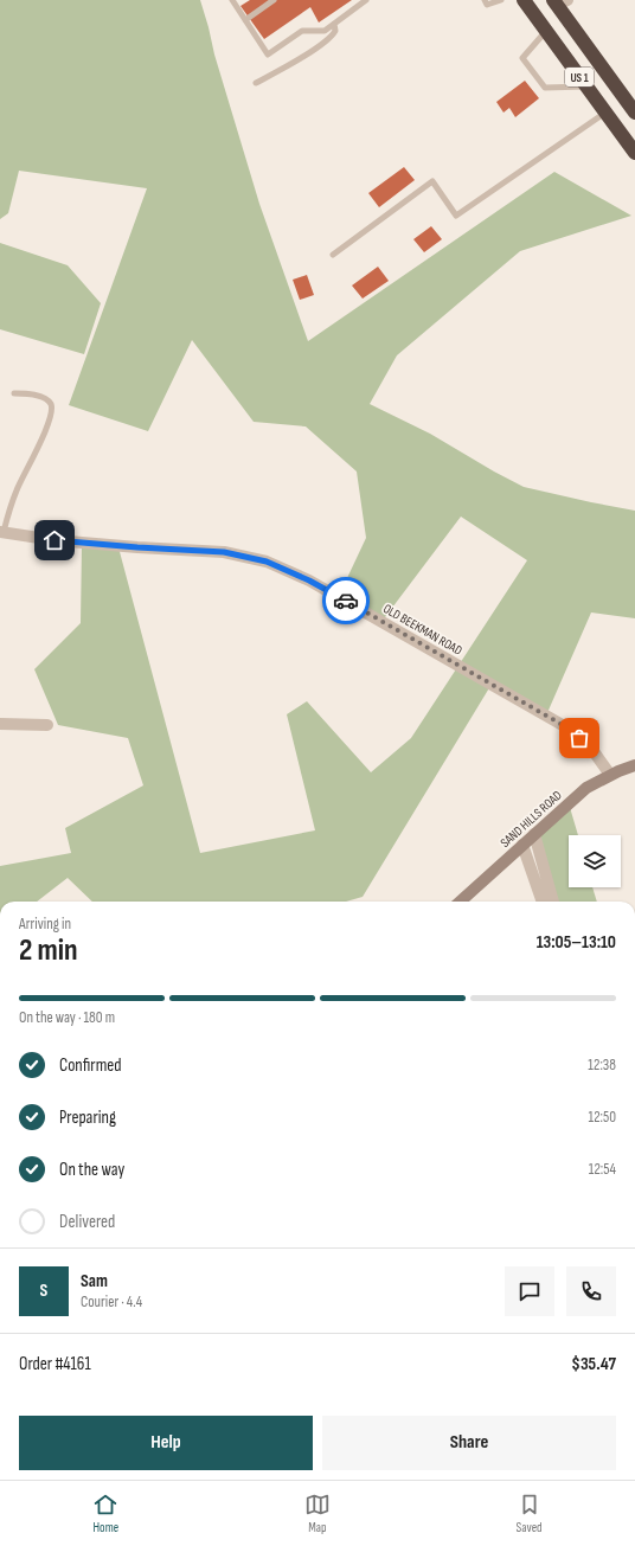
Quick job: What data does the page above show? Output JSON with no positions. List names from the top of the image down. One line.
{"streets":{"highway":["US 1"],"street":["OLD BEEKMAN ROAD","SAND HILLS ROAD"]},"crossings":[["OLD BEEKMAN ROAD","SAND HILLS ROAD"]],"page":{"heading":["2 min","Arriving in","13:05–13:10"],"panel":["Sam","Courier · 4.4","Order #4161","$35.47"],"bar":"On the way · 180 m","list":[["Confirmed","12:38"],["Preparing","12:50"],["On the way","12:54"],"Delivered"],"round":"S","buttons":["Help","Share"],"tabs":["Home","Map","Saved"]}}
